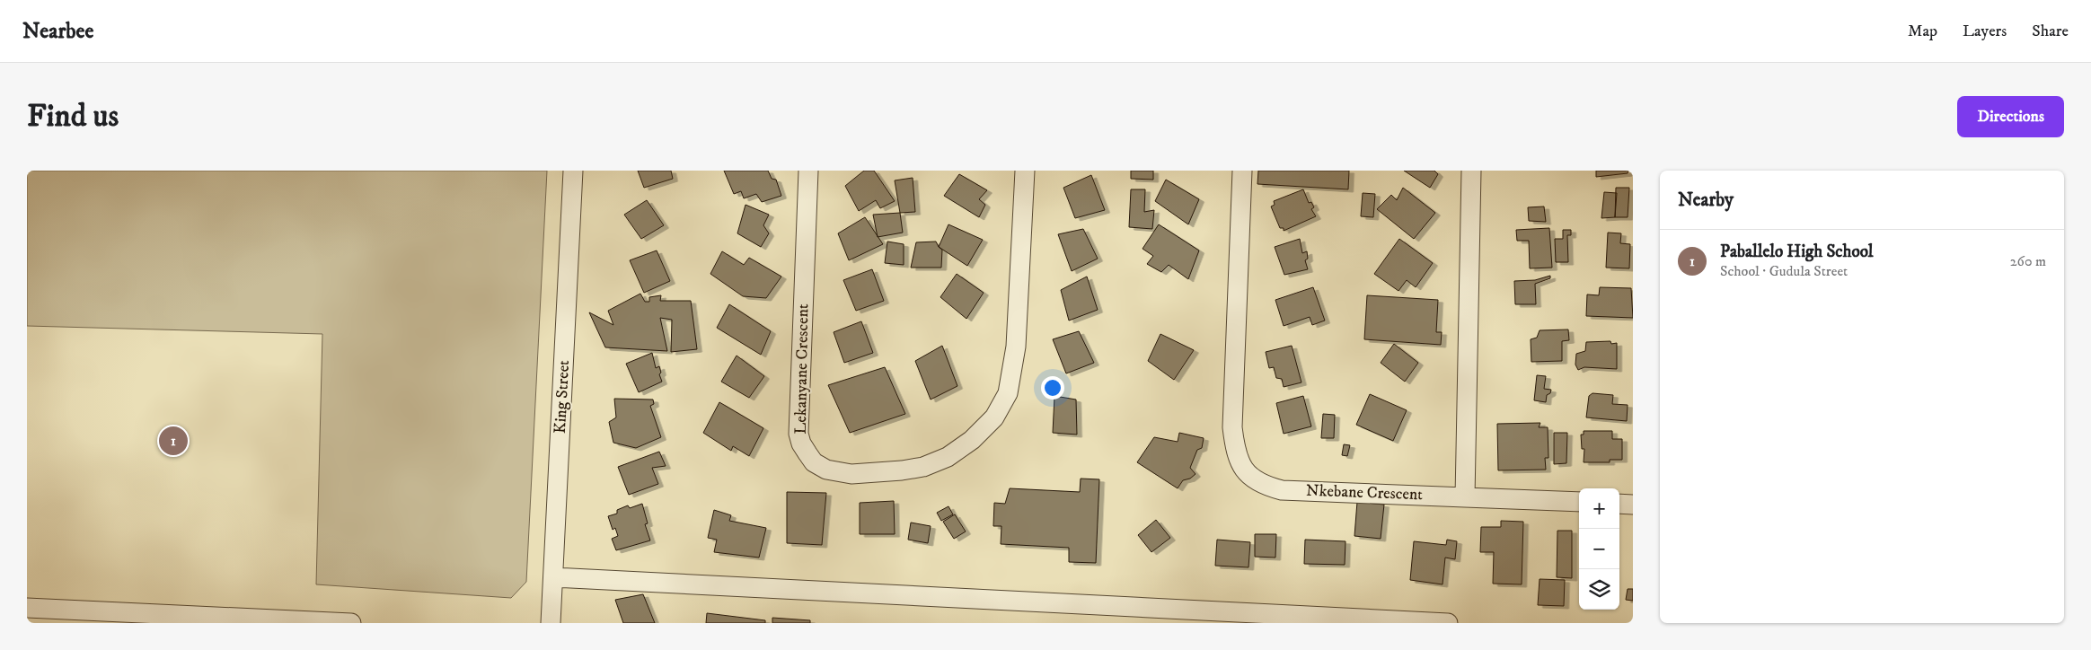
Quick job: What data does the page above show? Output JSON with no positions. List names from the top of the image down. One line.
{"streets":{"street":["Lekanyane Crescent","King Street","Nkebane Crescent"]},"page":{"header":"Nearbee","nav":["Map","Layers","Share"],"buttons":"Directions","title":"Find us","heading":"Nearby","list":[{"mark":"1","name":"Paballelo High School","note":"School · Gudula Street","value":"260 m"}],"pins":"1","map_buttons":["+","−"]}}
